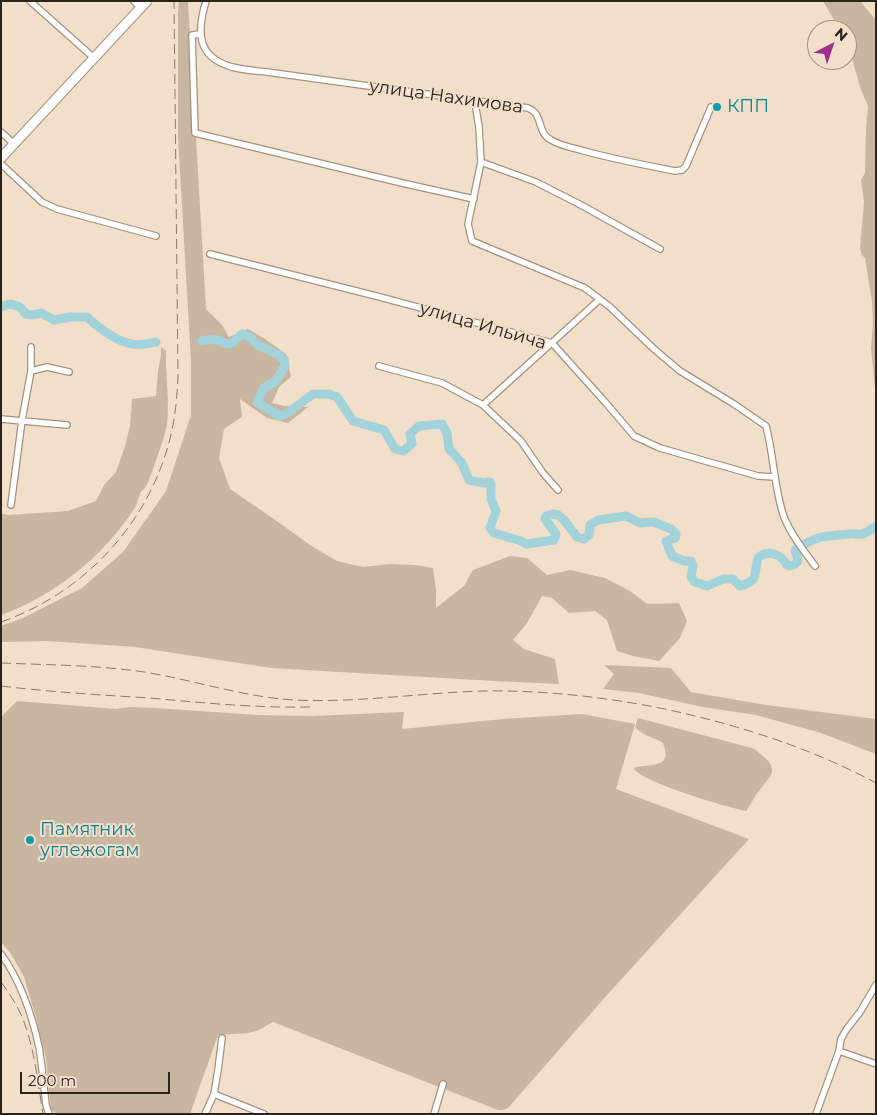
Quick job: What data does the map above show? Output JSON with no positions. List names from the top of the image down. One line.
{"streets":{"street":["улица Нахимова","улица Ильича"]},"places":["КПП","Памятник углежогам"],"scale_bar":"200 m","north":"top right"}
